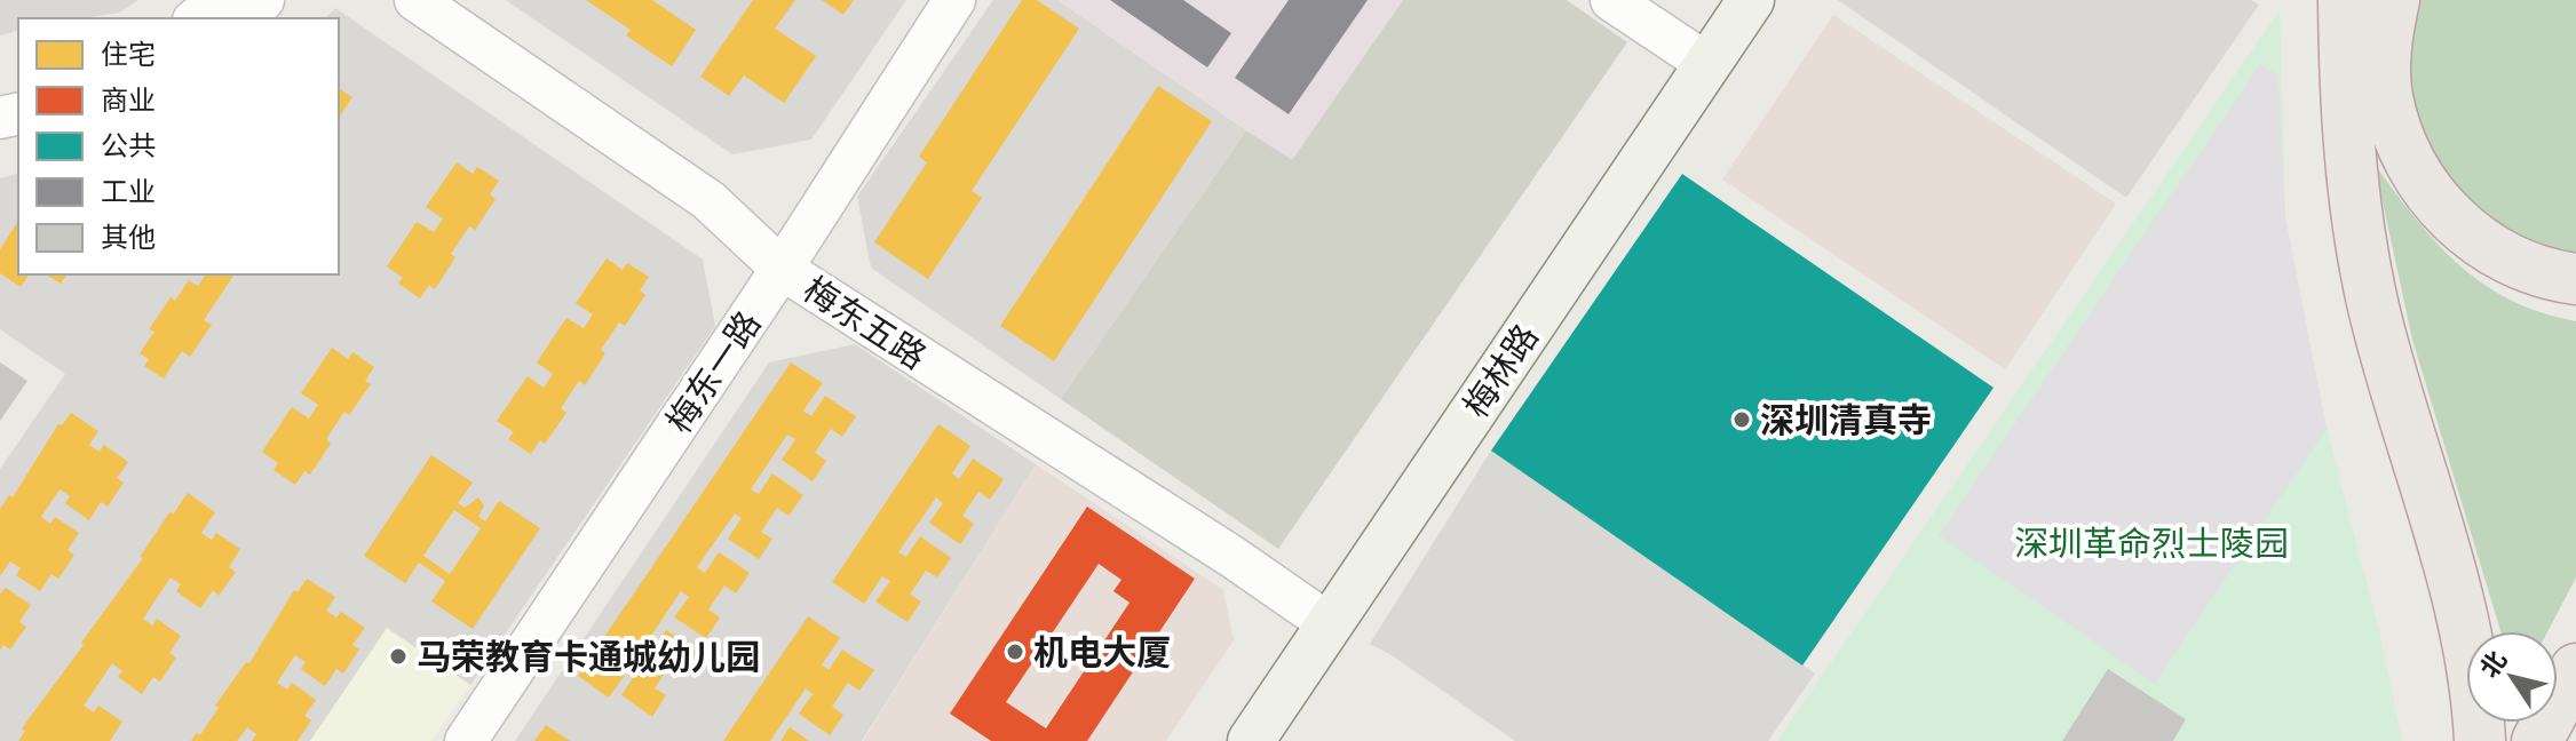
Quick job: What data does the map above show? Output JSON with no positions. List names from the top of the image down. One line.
{"streets":{"main road":["梅林路"],"street":["梅东五路","梅东一路"]},"crossings":[["梅东五路","梅林路"],["梅东五路","梅东一路"]],"parks":["深圳革命烈士陵园"],"places":["深圳清真寺","机电大厦","马荣教育卡通城幼儿园"],"legend":["住宅","商业","公共","工业","其他"],"north":"top left"}
